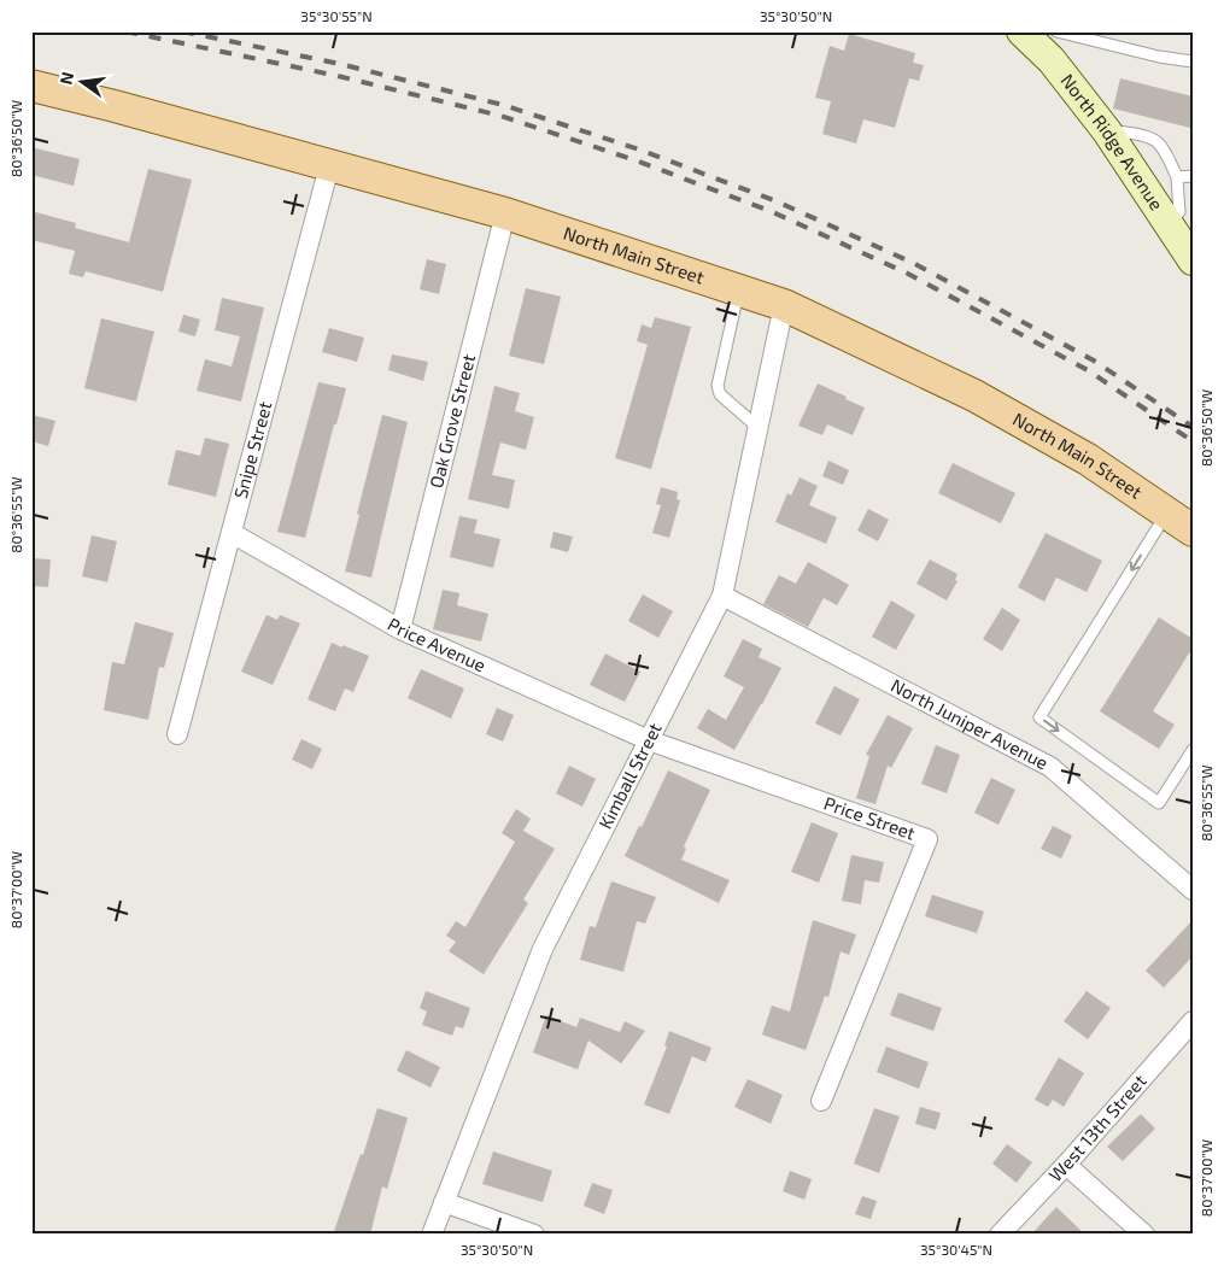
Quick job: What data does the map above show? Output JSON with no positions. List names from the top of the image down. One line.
{"streets":{"main road":["North Main Street"],"street":["North Ridge Avenue","Oak Grove Street","Snipe Street","Price Avenue","North Juniper Avenue","Kimball Street","Price Street","West 13th Street"]},"crossings":[["North Main Street","Oak Grove Street"],["North Main Street","Snipe Street"],["North Main Street","Kimball Street"],["Oak Grove Street","Price Avenue"],["Snipe Street","Price Avenue"],["Price Avenue","Kimball Street"],["Price Avenue","Price Street"],["North Juniper Avenue","Kimball Street"],["Kimball Street","Price Street"]],"north":"left","coordinates":["35°30'55\"N","35°30'50\"N","80°36'50\"W","80°36'55\"W","80°37'00\"W","35°30'45\"N"]}
